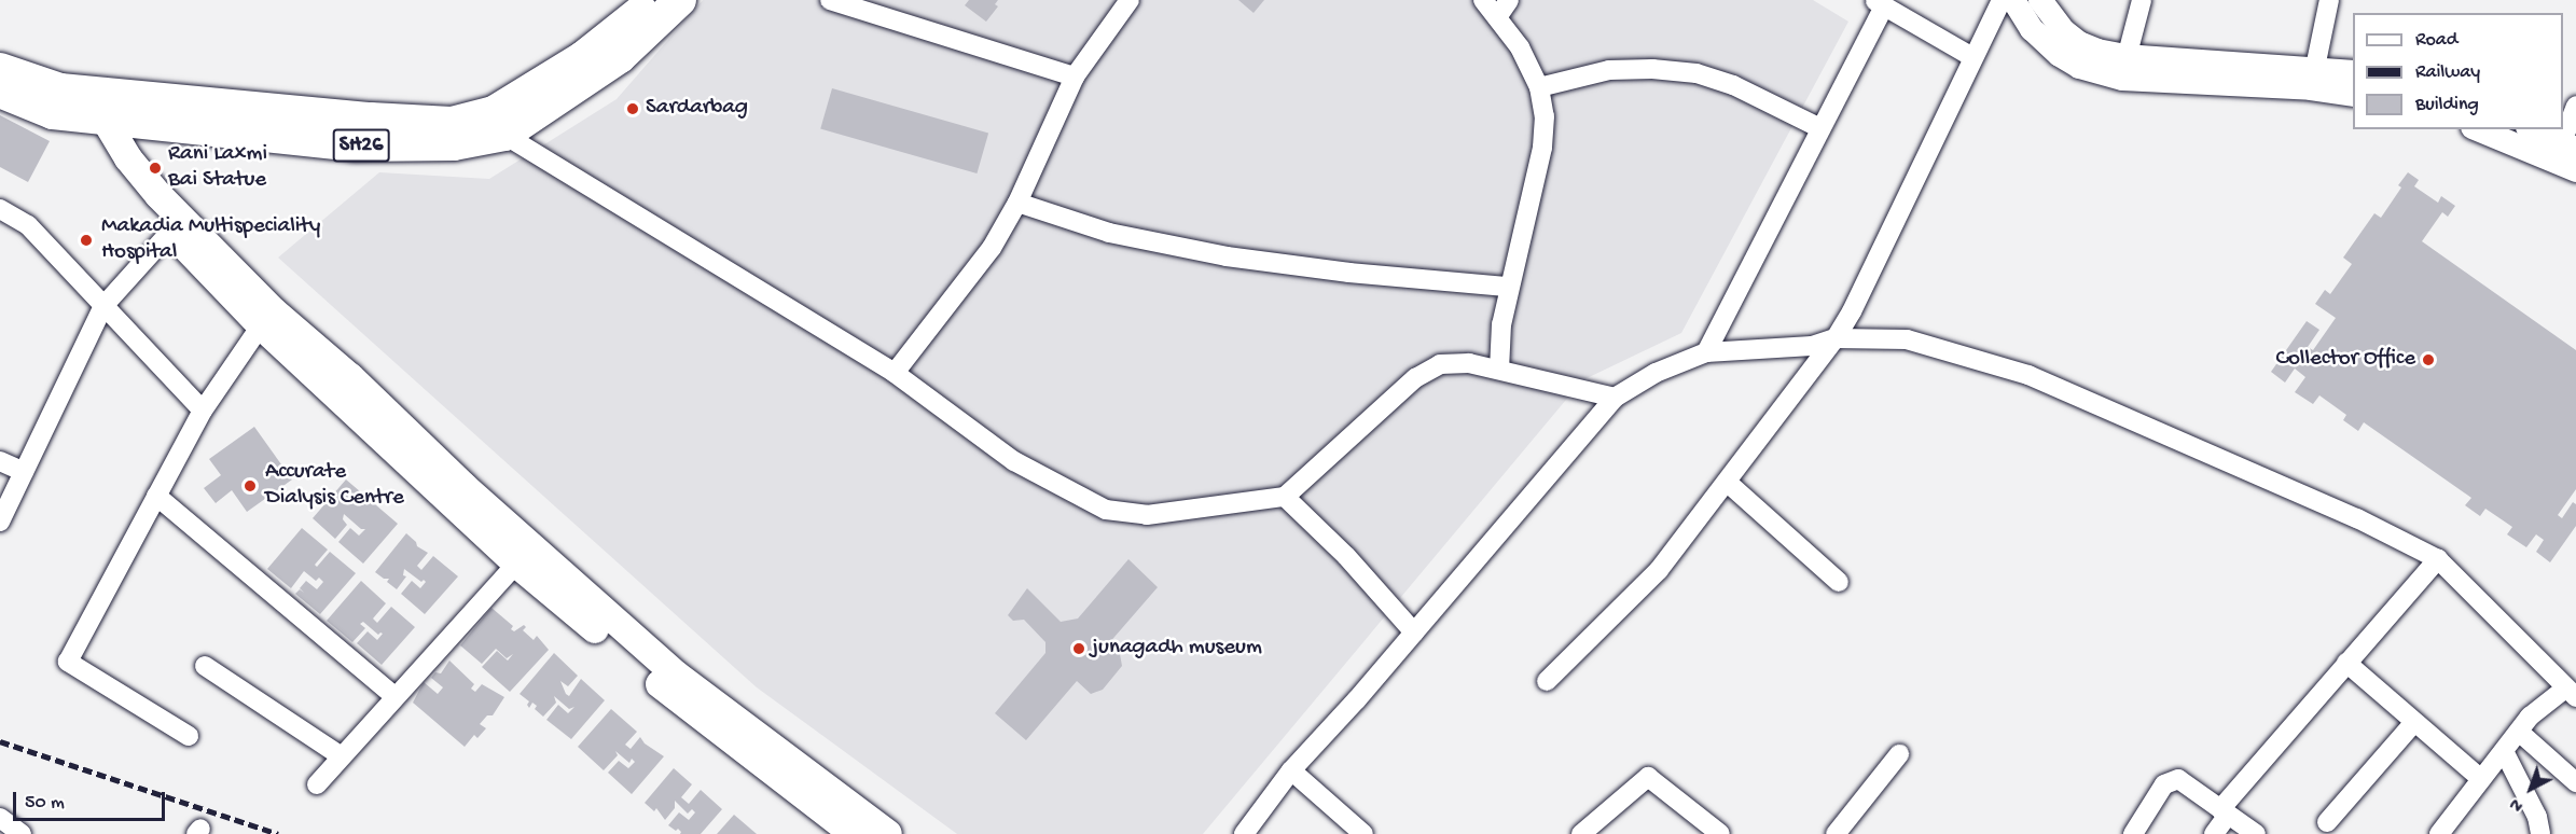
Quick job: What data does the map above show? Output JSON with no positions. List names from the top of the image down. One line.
{"streets":{"main road":["SH26"]},"places":["Sardarbag","Rani Laxmi Bai Statue","Makadia Multispeciality Hospital","Collector Office","Accurate Dialysis Centre","junagadh museum"],"legend":["Road","Railway","Building"],"scale_bar":"50 m","north":"bottom left"}
